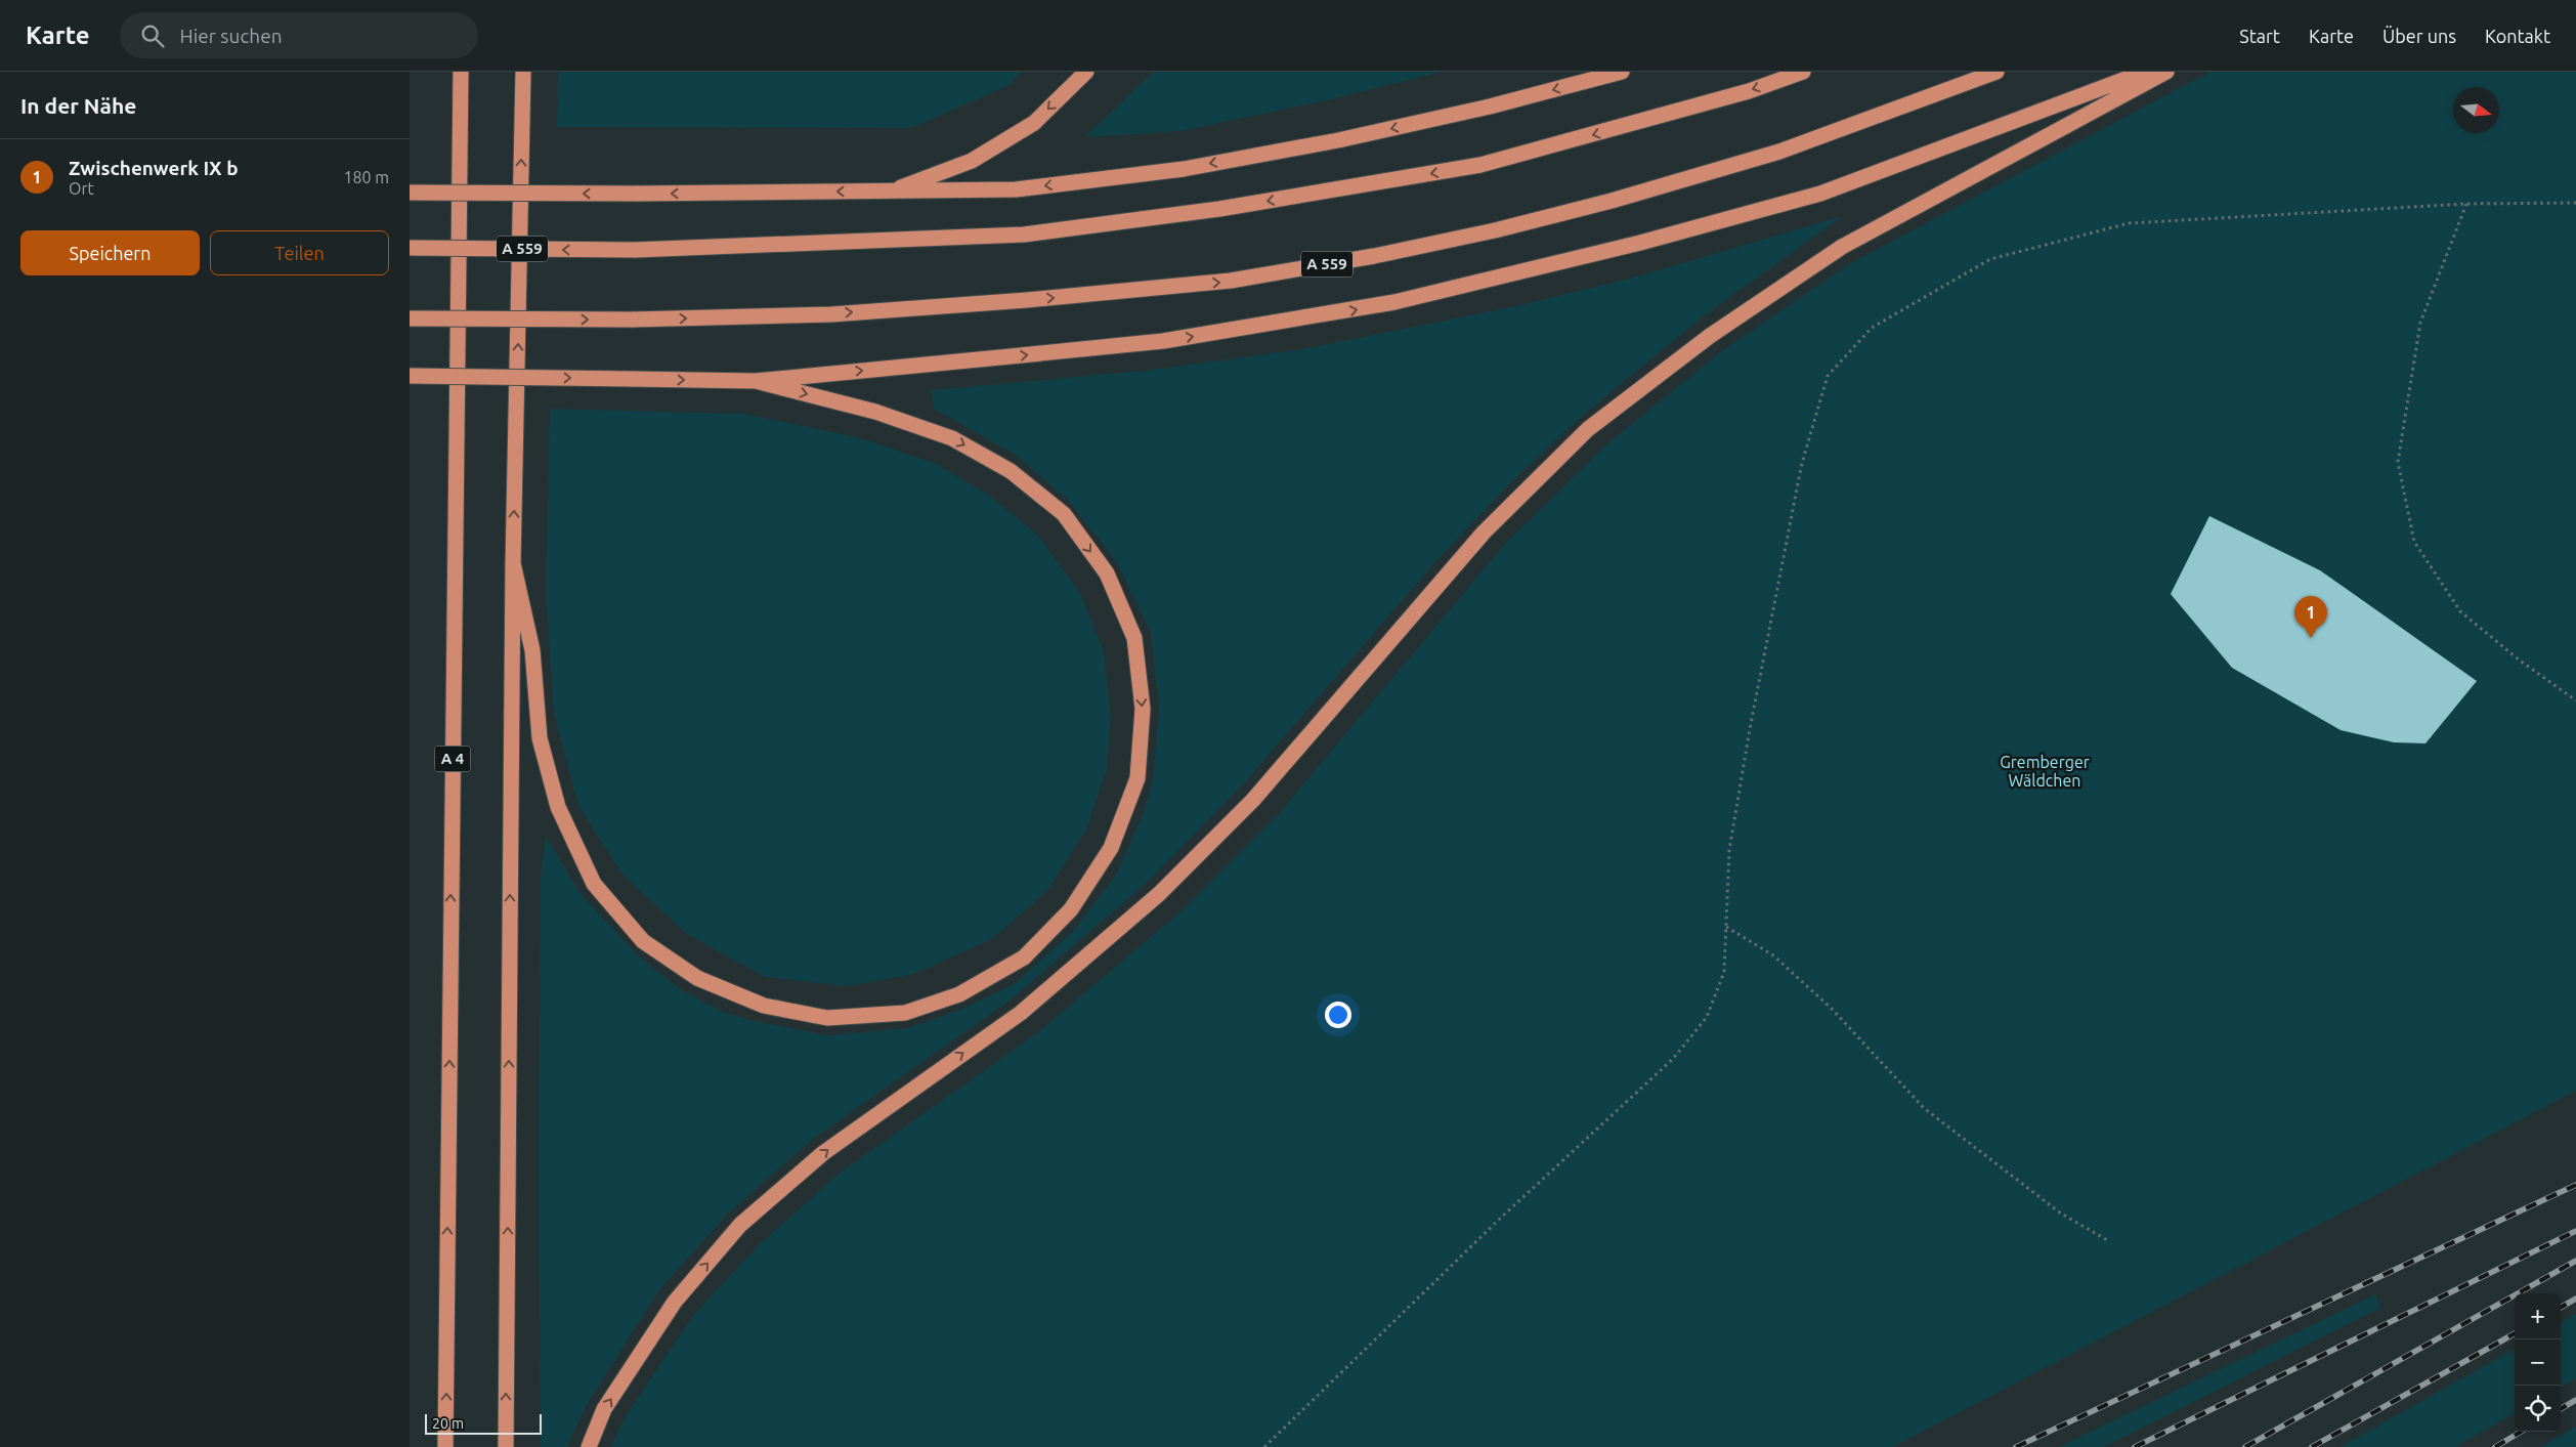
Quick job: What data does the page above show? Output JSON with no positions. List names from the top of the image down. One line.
{"streets":{"highway":["A 559","A 4"]},"parks":["Gremberger Wäldchen"],"scale_bar":"20 m","north":"right","page":{"header":"Karte","search":"Hier suchen","nav":["Start","Karte","Über uns","Kontakt"],"heading":"In der Nähe","list":[{"mark":"1","name":"Zwischenwerk IX b","note":"Ort","value":"180 m"}],"buttons":["Speichern","Teilen"],"pins":"1","map_buttons":["+","−"],"scale":"20 m"}}
